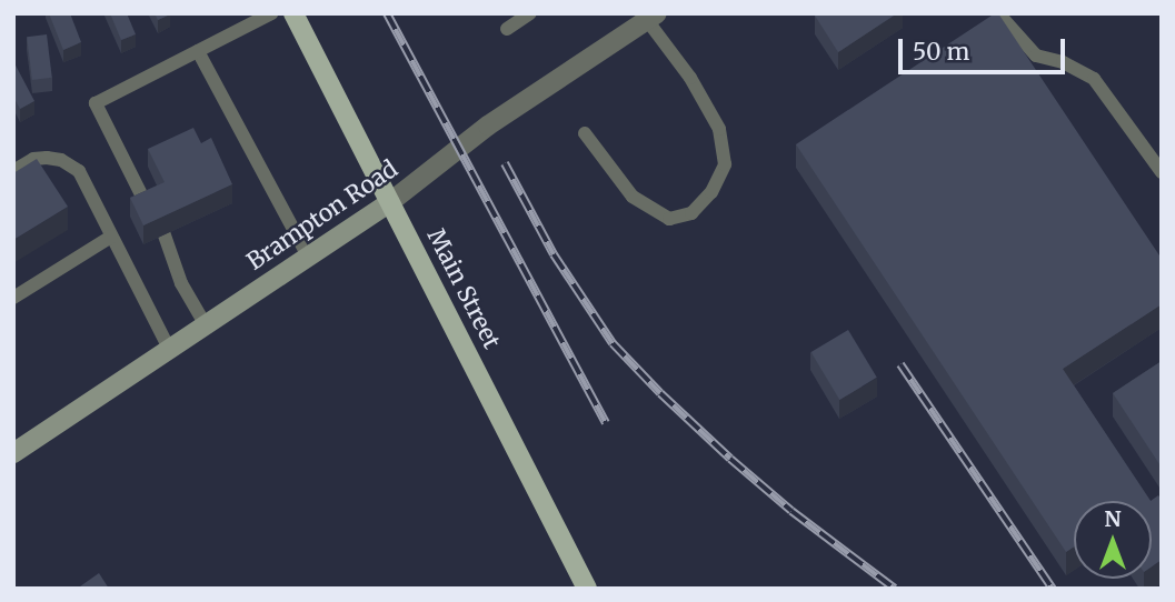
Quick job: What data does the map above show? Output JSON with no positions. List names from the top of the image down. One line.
{"streets":{"main road":["Brampton Road","Main Street"]},"crossings":[["Brampton Road","Main Street"]],"scale_bar":"50 m","north":"top"}
